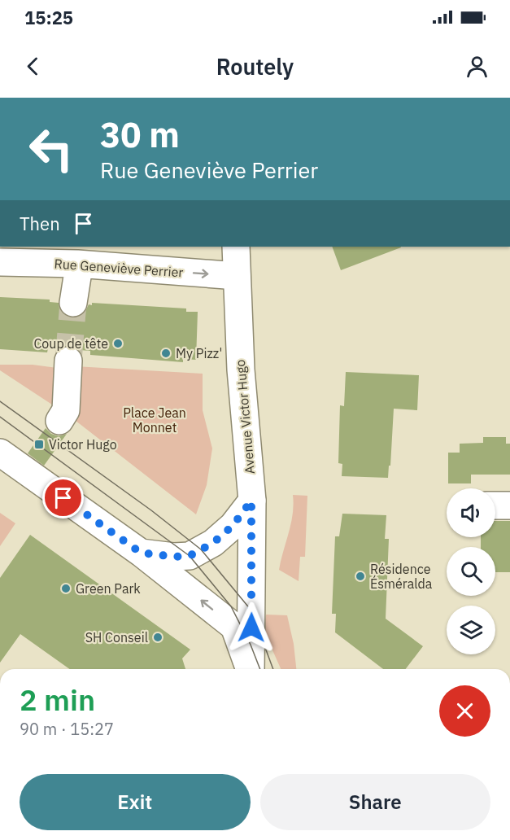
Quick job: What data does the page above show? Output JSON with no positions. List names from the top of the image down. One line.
{"streets":{"street":["Rue Geneviève Perrier","Avenue Victor Hugo"]},"crossings":[["Rue Geneviève Perrier","Avenue Victor Hugo"]],"one_way":["Rue Geneviève Perrier"],"parks":["Place Jean Monnet"],"places":{"other":["Coup de tête","My Pizz'","Résidence Ésméralda","Green Park","SH Conseil"],"transit":["Victor Hugo"]},"page":{"status":"15:25","header":"Routely","turn":["30 m","Rue Geneviève Perrier"],"then":"Then","heading":["2 min","90 m · 15:27"],"buttons":["Exit","Share"]}}
